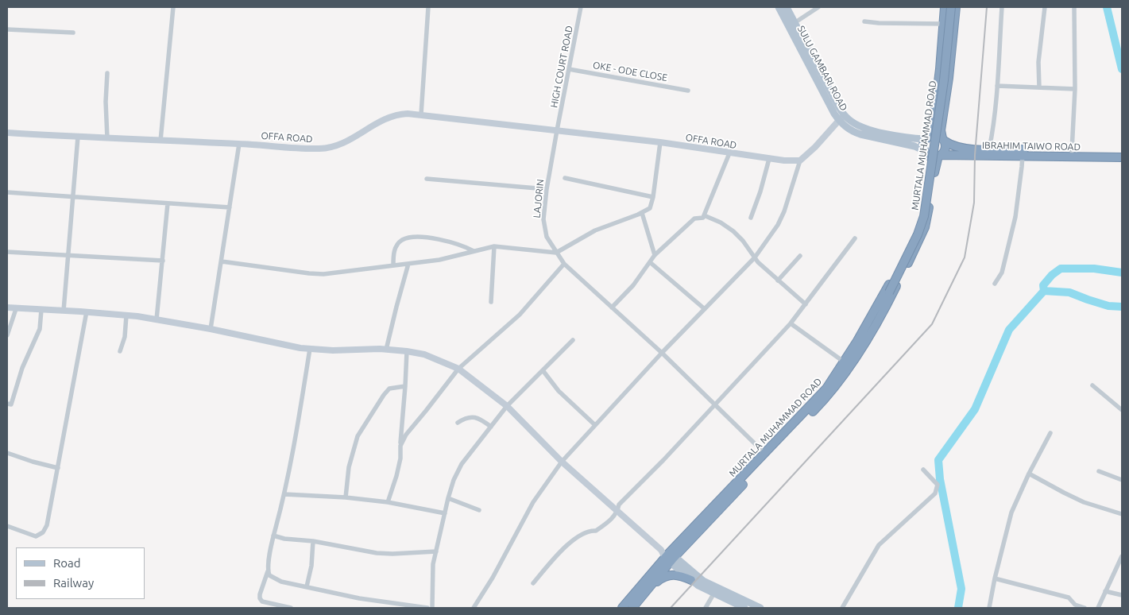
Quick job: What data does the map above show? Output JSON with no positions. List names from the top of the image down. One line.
{"streets":{"highway":["MURTALA MUHAMMAD ROAD","IBRAHIM TAIWO ROAD"],"main road":["SULU GAMBARI ROAD"],"street":["HIGH COURT ROAD","OKE - ODE CLOSE","OFFA ROAD","LAJORIN"]},"crossings":[["HIGH COURT ROAD","OKE - ODE CLOSE"],["HIGH COURT ROAD","OFFA ROAD"],["HIGH COURT ROAD","LAJORIN"],["SULU GAMBARI ROAD","MURTALA MUHAMMAD ROAD"],["SULU GAMBARI ROAD","IBRAHIM TAIWO ROAD"],["OFFA ROAD","LAJORIN"],["MURTALA MUHAMMAD ROAD","IBRAHIM TAIWO ROAD"],["MURTALA MUHAMMAD ROAD","LAJORIN"]],"legend":["Road","Railway"]}
